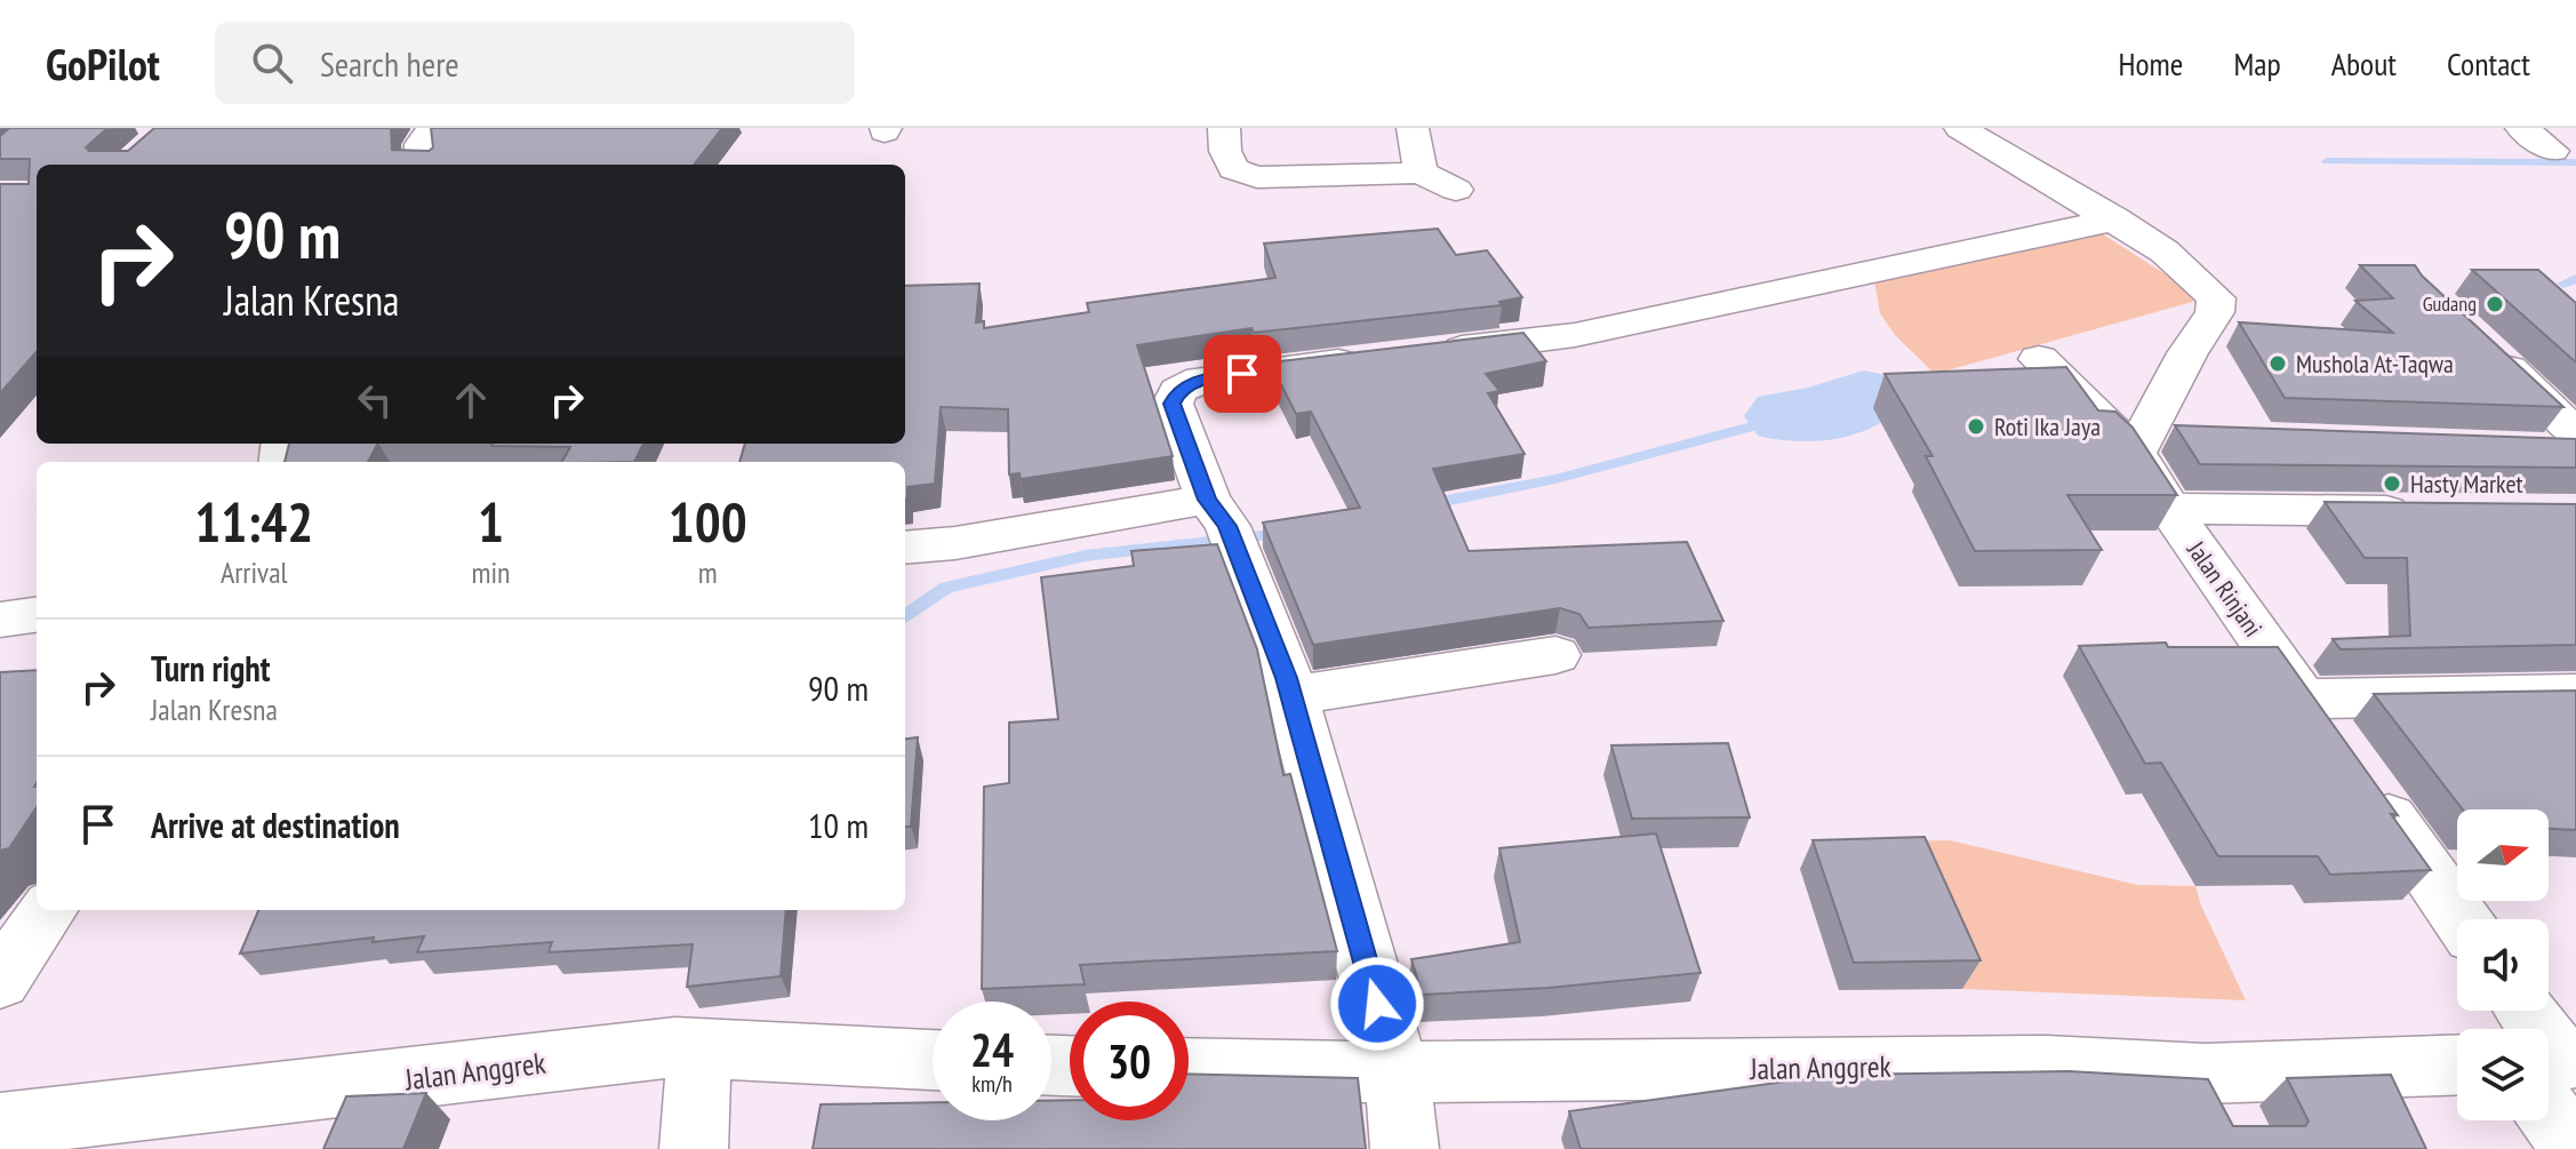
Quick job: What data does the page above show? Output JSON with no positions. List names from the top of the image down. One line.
{"streets":{"street":["Jalan Rinjani","Jalan Anggrek"]},"places":["Gudang","Mushola At-Taqwa","Roti Ika Jaya","Hasty Market"],"north":"right","page":{"header":"GoPilot","search":"Search here","nav":["Home","Map","About","Contact"],"turn":["90 m","Jalan Kresna"],"eta":["11:42","Arrival","1","min","100","m"],"list":[{"name":"Turn right","note":"Jalan Kresna","value":"90 m"},{"name":"Arrive at destination","value":"10 m"}],"speed":"24 km/h","limit":"30"}}
